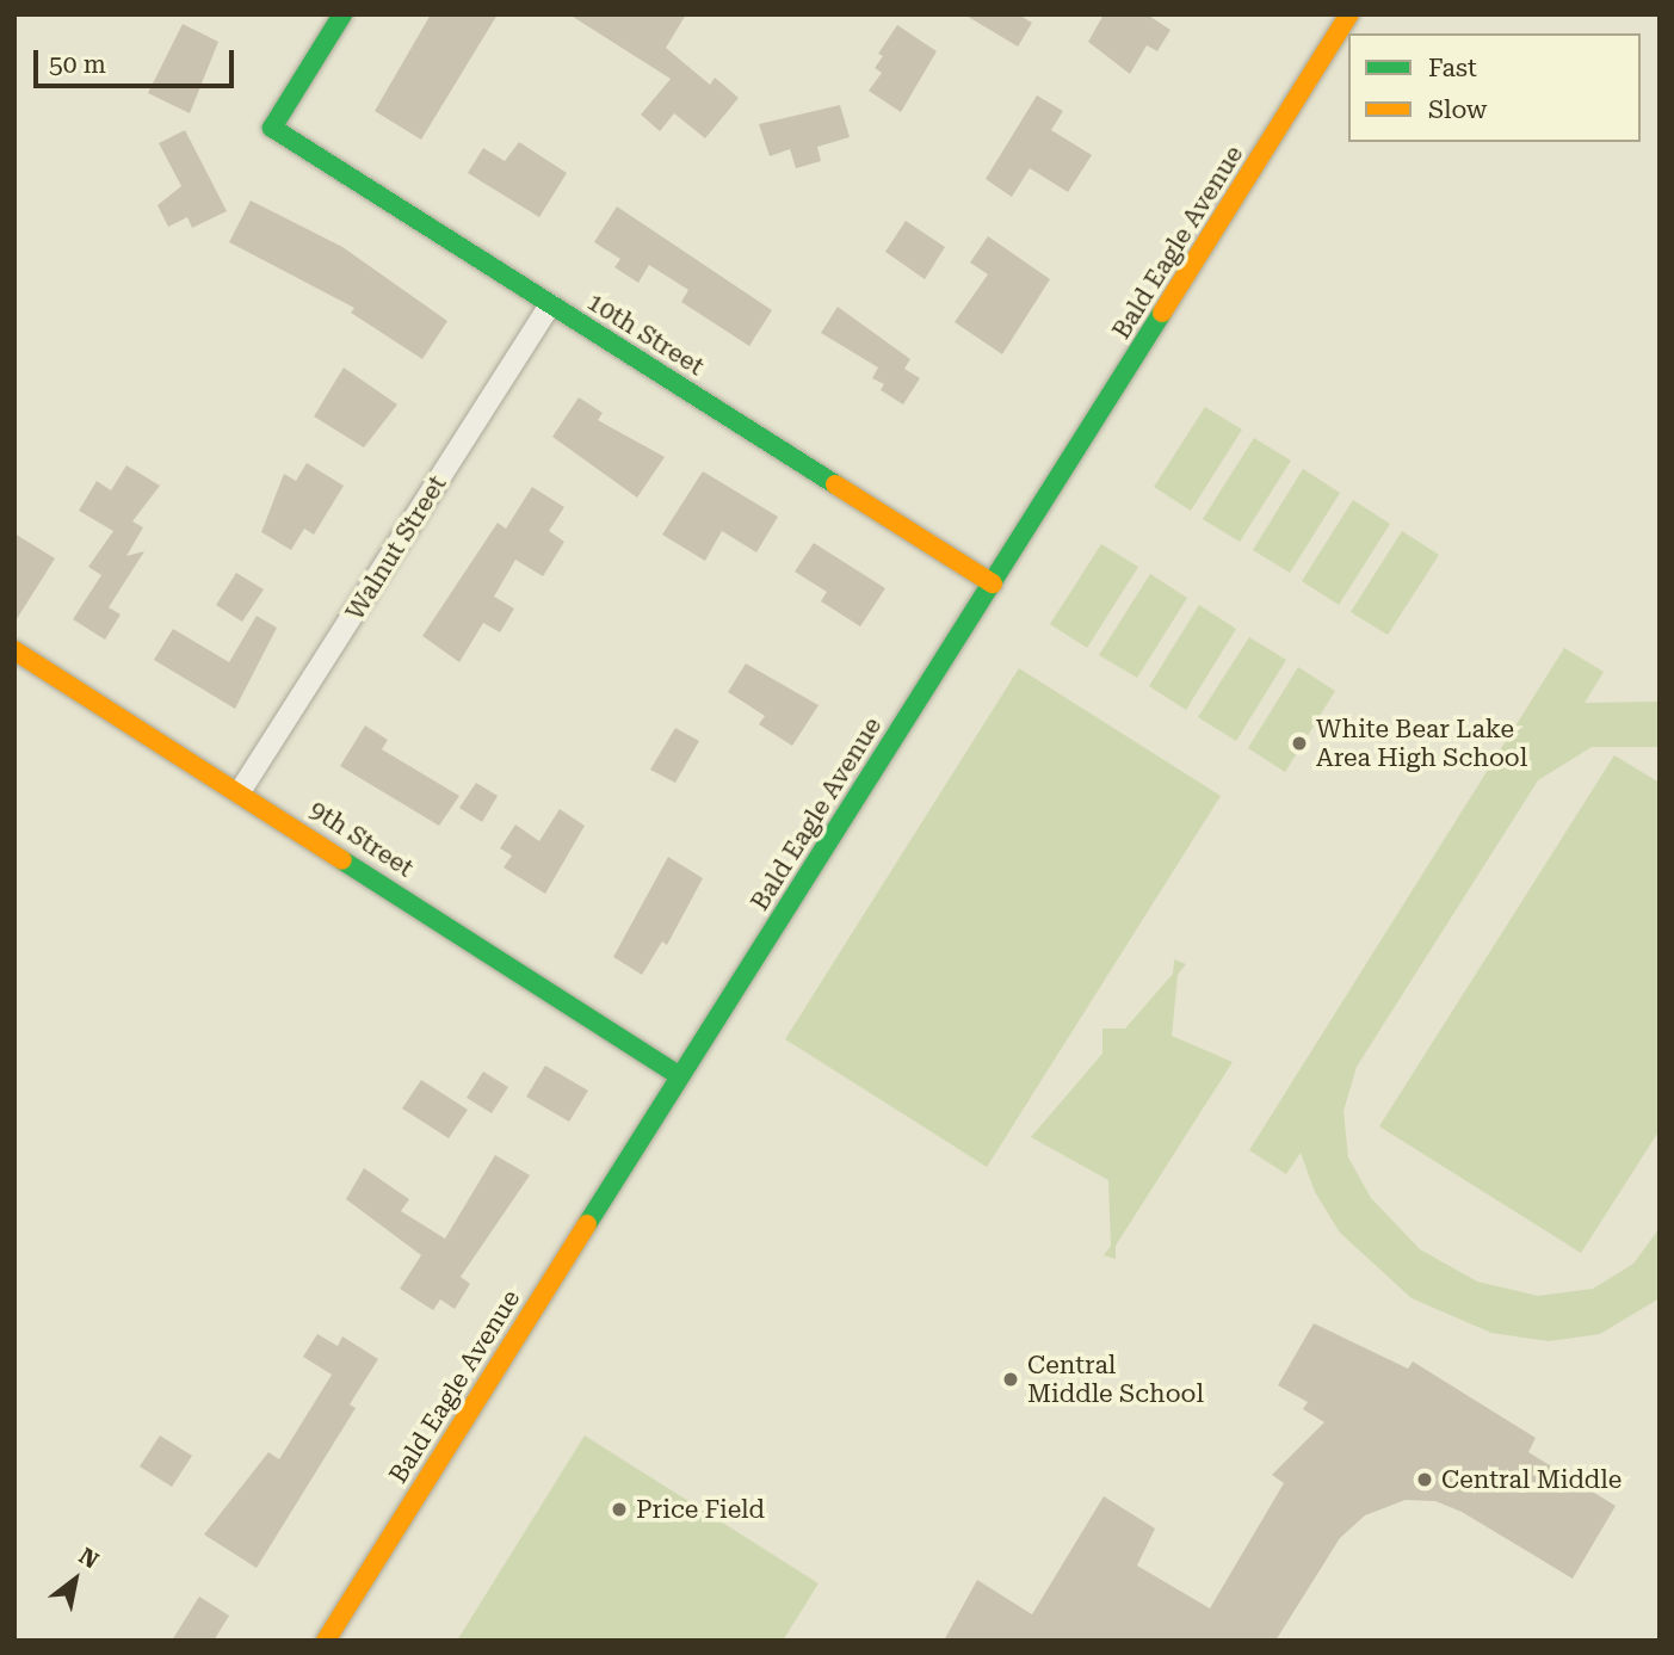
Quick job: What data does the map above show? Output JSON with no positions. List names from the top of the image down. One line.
{"streets":{"street":["Bald Eagle Avenue","10th Street","Walnut Street","9th Street"]},"crossings":[["Bald Eagle Avenue","10th Street"],["Bald Eagle Avenue","9th Street"],["10th Street","Walnut Street"],["Walnut Street","9th Street"]],"places":["White Bear Lake Area High School","Central Middle School","Central Middle","Price Field"],"legend":["Fast","Slow"],"scale_bar":"50 m","north":"top right"}
